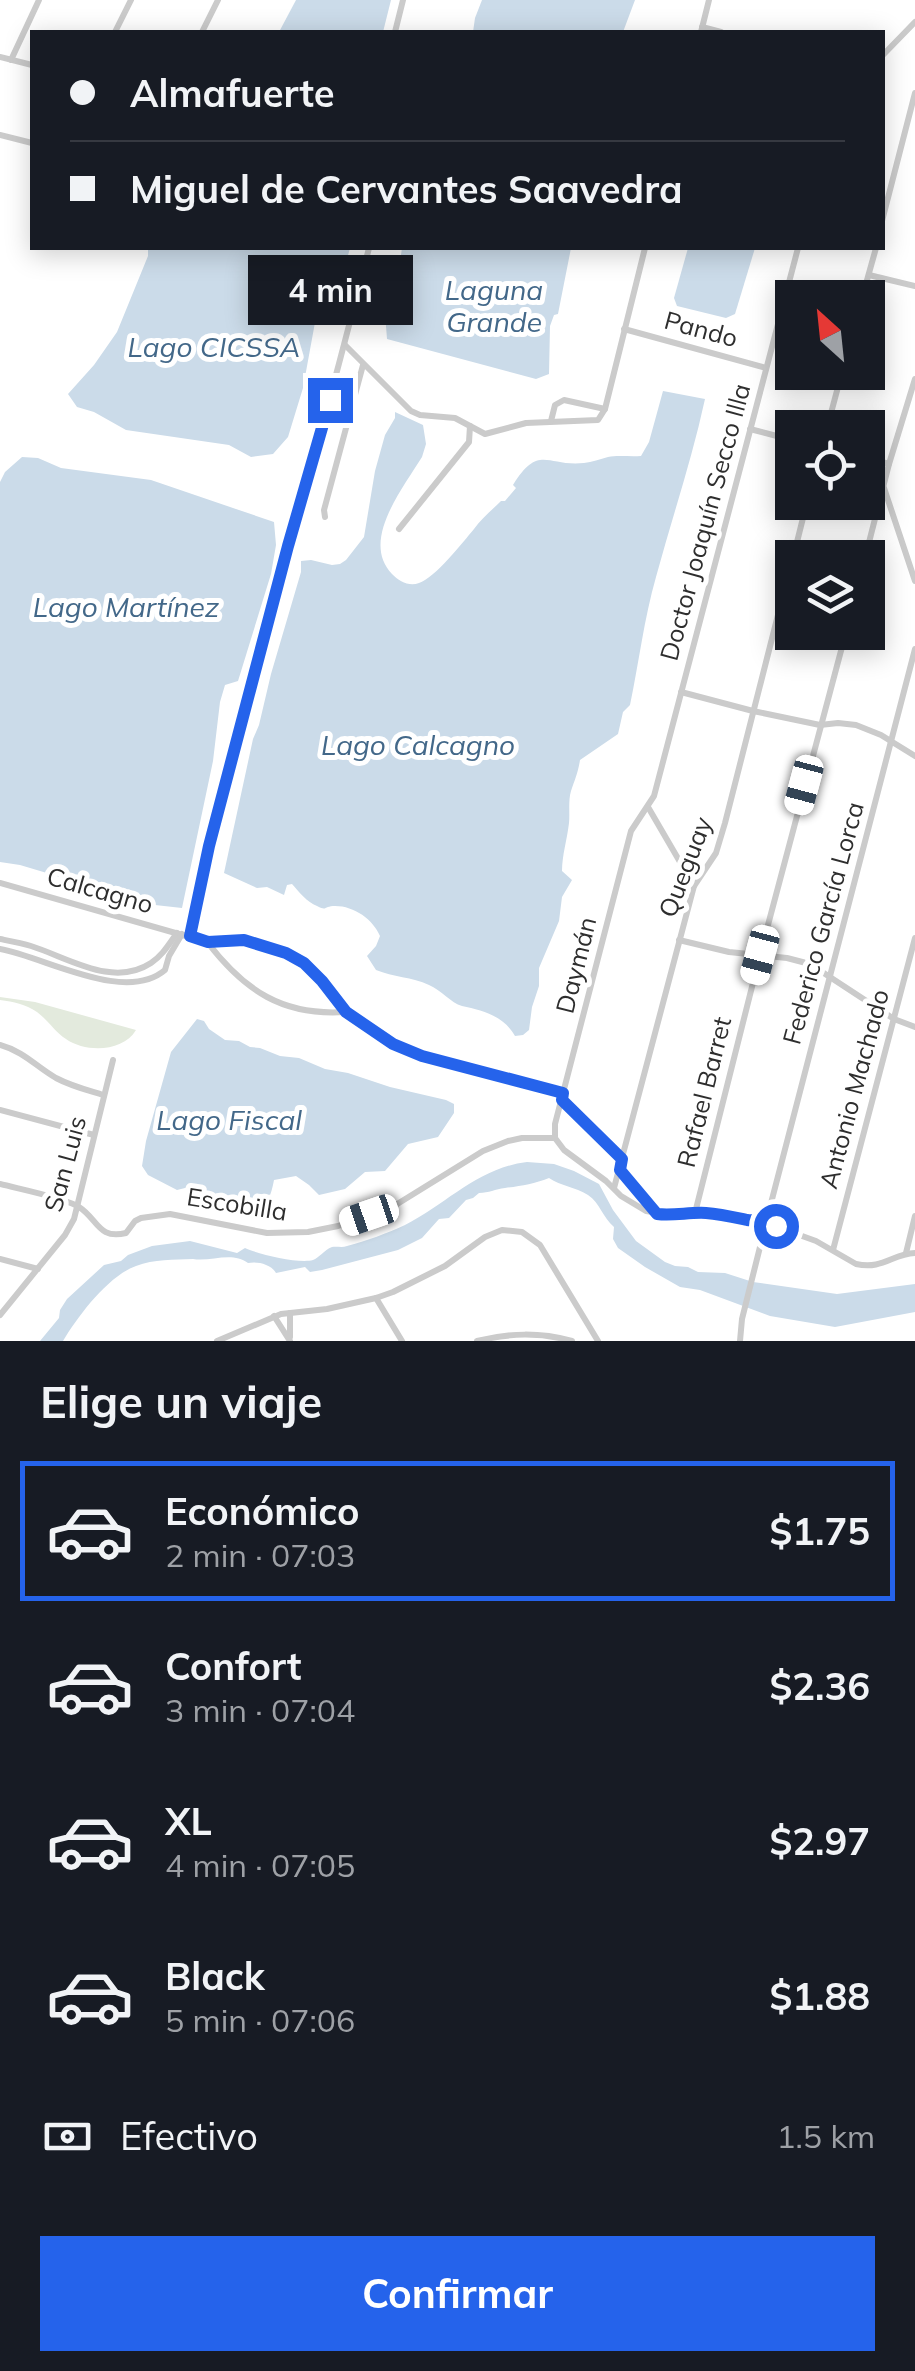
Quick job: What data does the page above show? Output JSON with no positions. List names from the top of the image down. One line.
{"streets":{"street":["Pando","Doctor Joaquín Secco Illa","Queguay","Calcagno","Federico García Lorca","Daymán","Antonio Machado","Rafael Barret","San Luis","Escobilla"]},"crossings":[["Pando","Doctor Joaquín Secco Illa"],["Doctor Joaquín Secco Illa","Daymán"],["Daymán","Escobilla"],["San Luis","Escobilla"]],"water":["Laguna Grande","Lago CICSSA","Lago Martínez","Lago Calcagno","Lago Fiscal"],"north":"top left","page":{"banner":["Almafuerte","Miguel de Cervantes Saavedra"],"bubble":"4 min","heading":"Elige un viaje","list":[{"name":"Económico","note":"2 min · 07:03","value":"$1.75"},{"name":"Confort","note":"3 min · 07:04","value":"$2.36"},{"name":"XL","note":"4 min · 07:05","value":"$2.97"},{"name":"Black","note":"5 min · 07:06","value":"$1.88"}],"pay":["Efectivo","1.5 km"],"buttons":"Confirmar"}}
